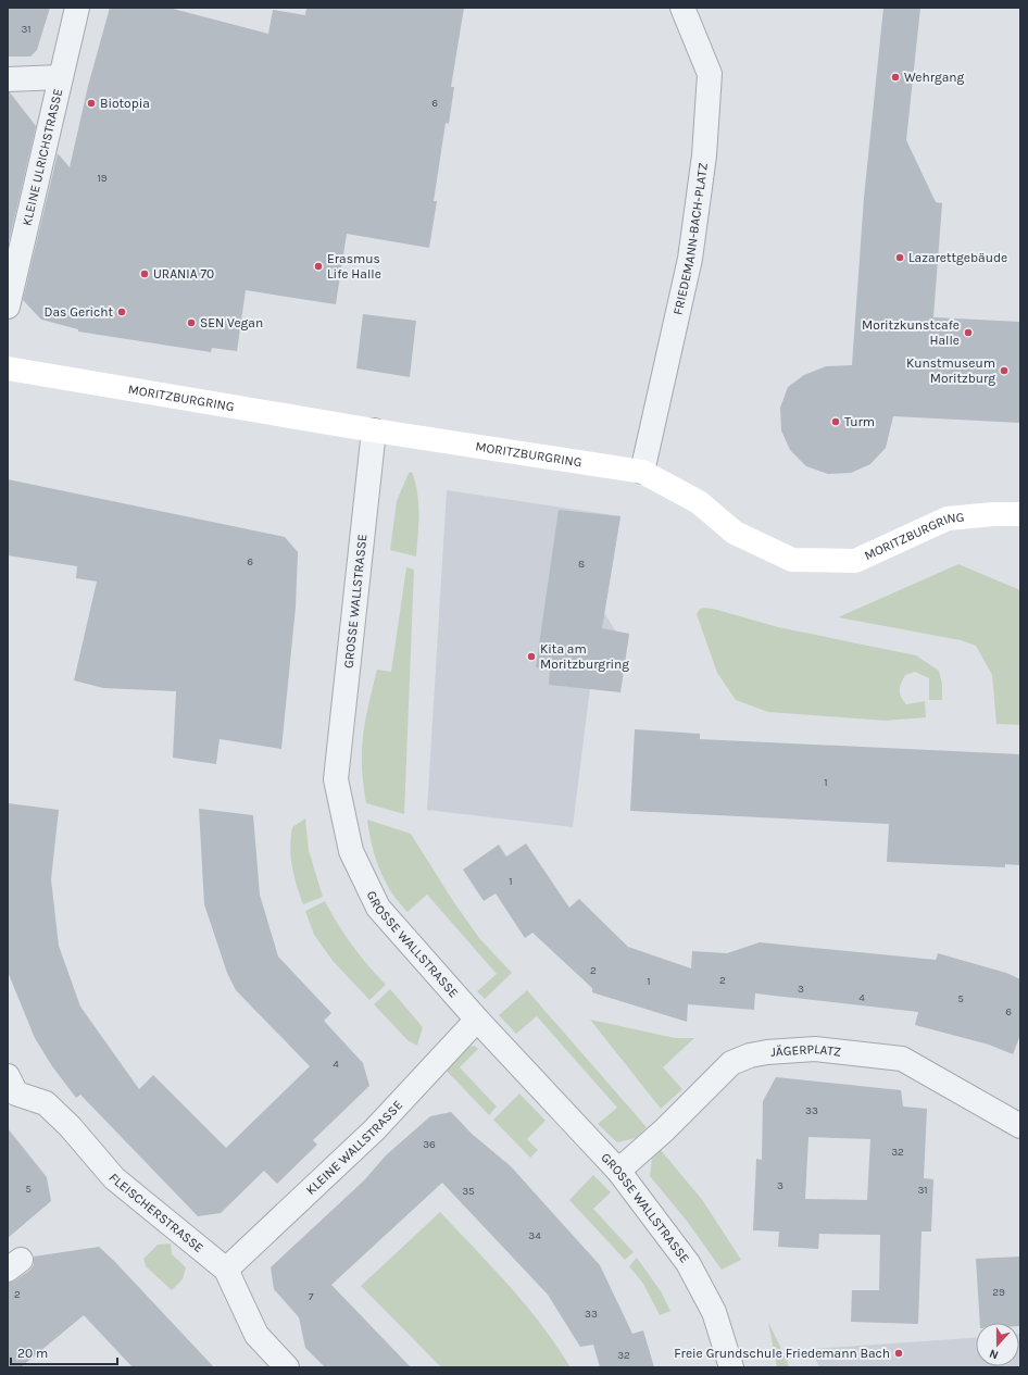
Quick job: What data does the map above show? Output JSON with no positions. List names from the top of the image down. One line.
{"streets":{"street":["KLEINE ULRICHSTRASSE","FRIEDEMANN-BACH-PLATZ","MORITZBURGRING","GROSSE WALLSTRASSE","JÄGERPLATZ","KLEINE WALLSTRASSE","FLEISCHERSTRASSE"]},"crossings":[["FRIEDEMANN-BACH-PLATZ","MORITZBURGRING"],["MORITZBURGRING","GROSSE WALLSTRASSE"],["GROSSE WALLSTRASSE","JÄGERPLATZ"],["GROSSE WALLSTRASSE","KLEINE WALLSTRASSE"],["KLEINE WALLSTRASSE","FLEISCHERSTRASSE"]],"places":["Wehrgang","Biotopia","Lazarettgebäude","Erasmus Life Halle","URANIA 70","Das Gericht","SEN Vegan","Moritzkunstcafe Halle","Kunstmuseum Moritzburg","Turm","Kita am Moritzburgring","Freie Grundschule Friedemann Bach"],"house_numbers":["31","6","19","6","8","1","1","2","2","1","3","4","5","6","4","33","36","32","3","5","31","35","34","29","2","7","33","32"],"scale_bar":"20 m","north":"bottom"}
